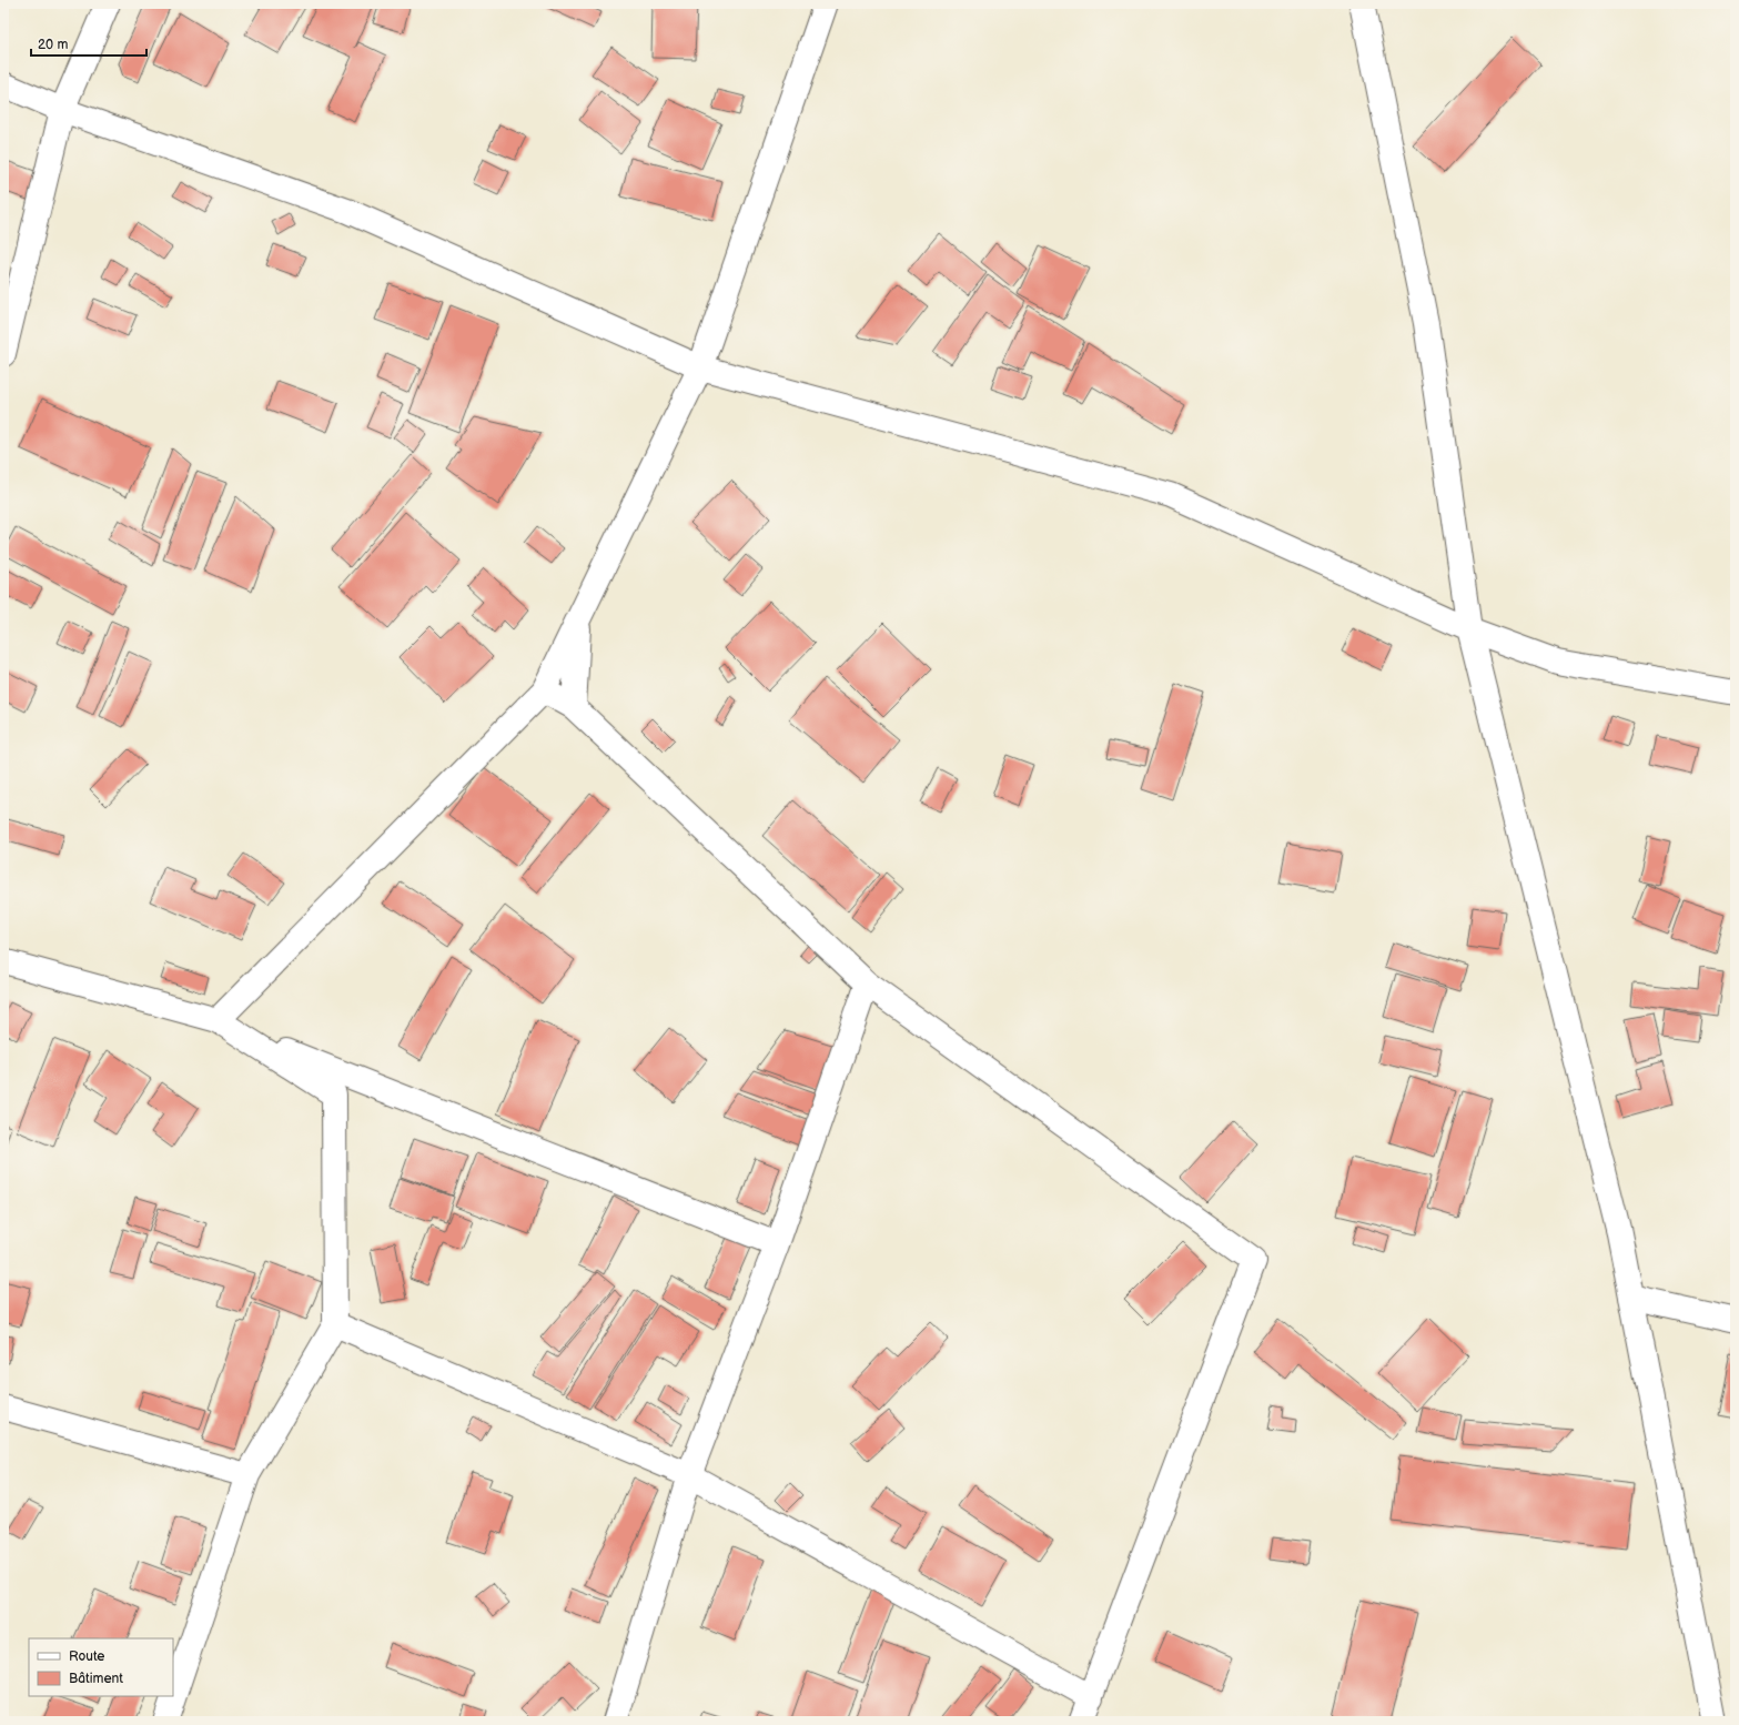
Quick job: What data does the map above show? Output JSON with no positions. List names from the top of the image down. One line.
{"legend":["Route","Bâtiment"],"scale_bar":"20 m"}
